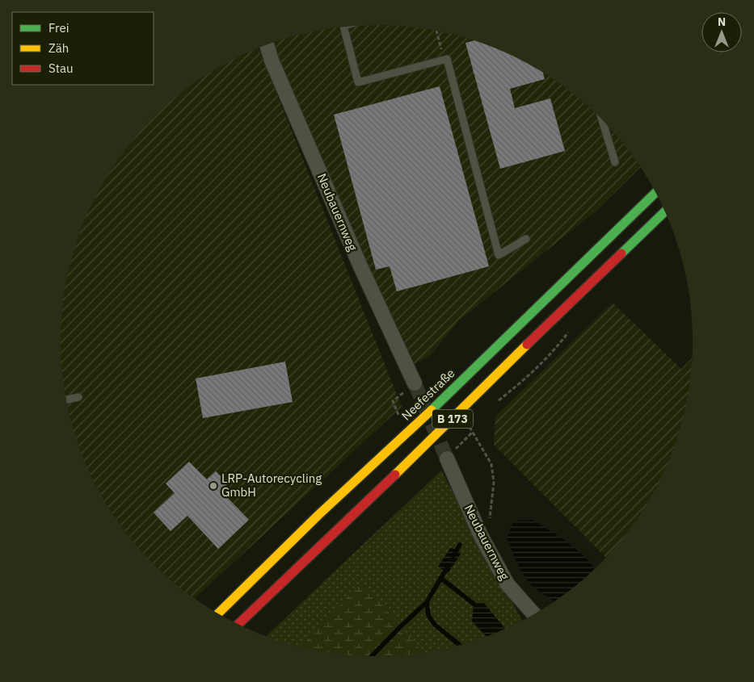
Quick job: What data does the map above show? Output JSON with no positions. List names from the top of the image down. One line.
{"streets":{"main road":["Neefestraße","B 173"],"street":["Neubauernweg"]},"places":["LRP-Autorecycling GmbH"],"legend":["Frei","Zäh","Stau"],"north":"top"}
